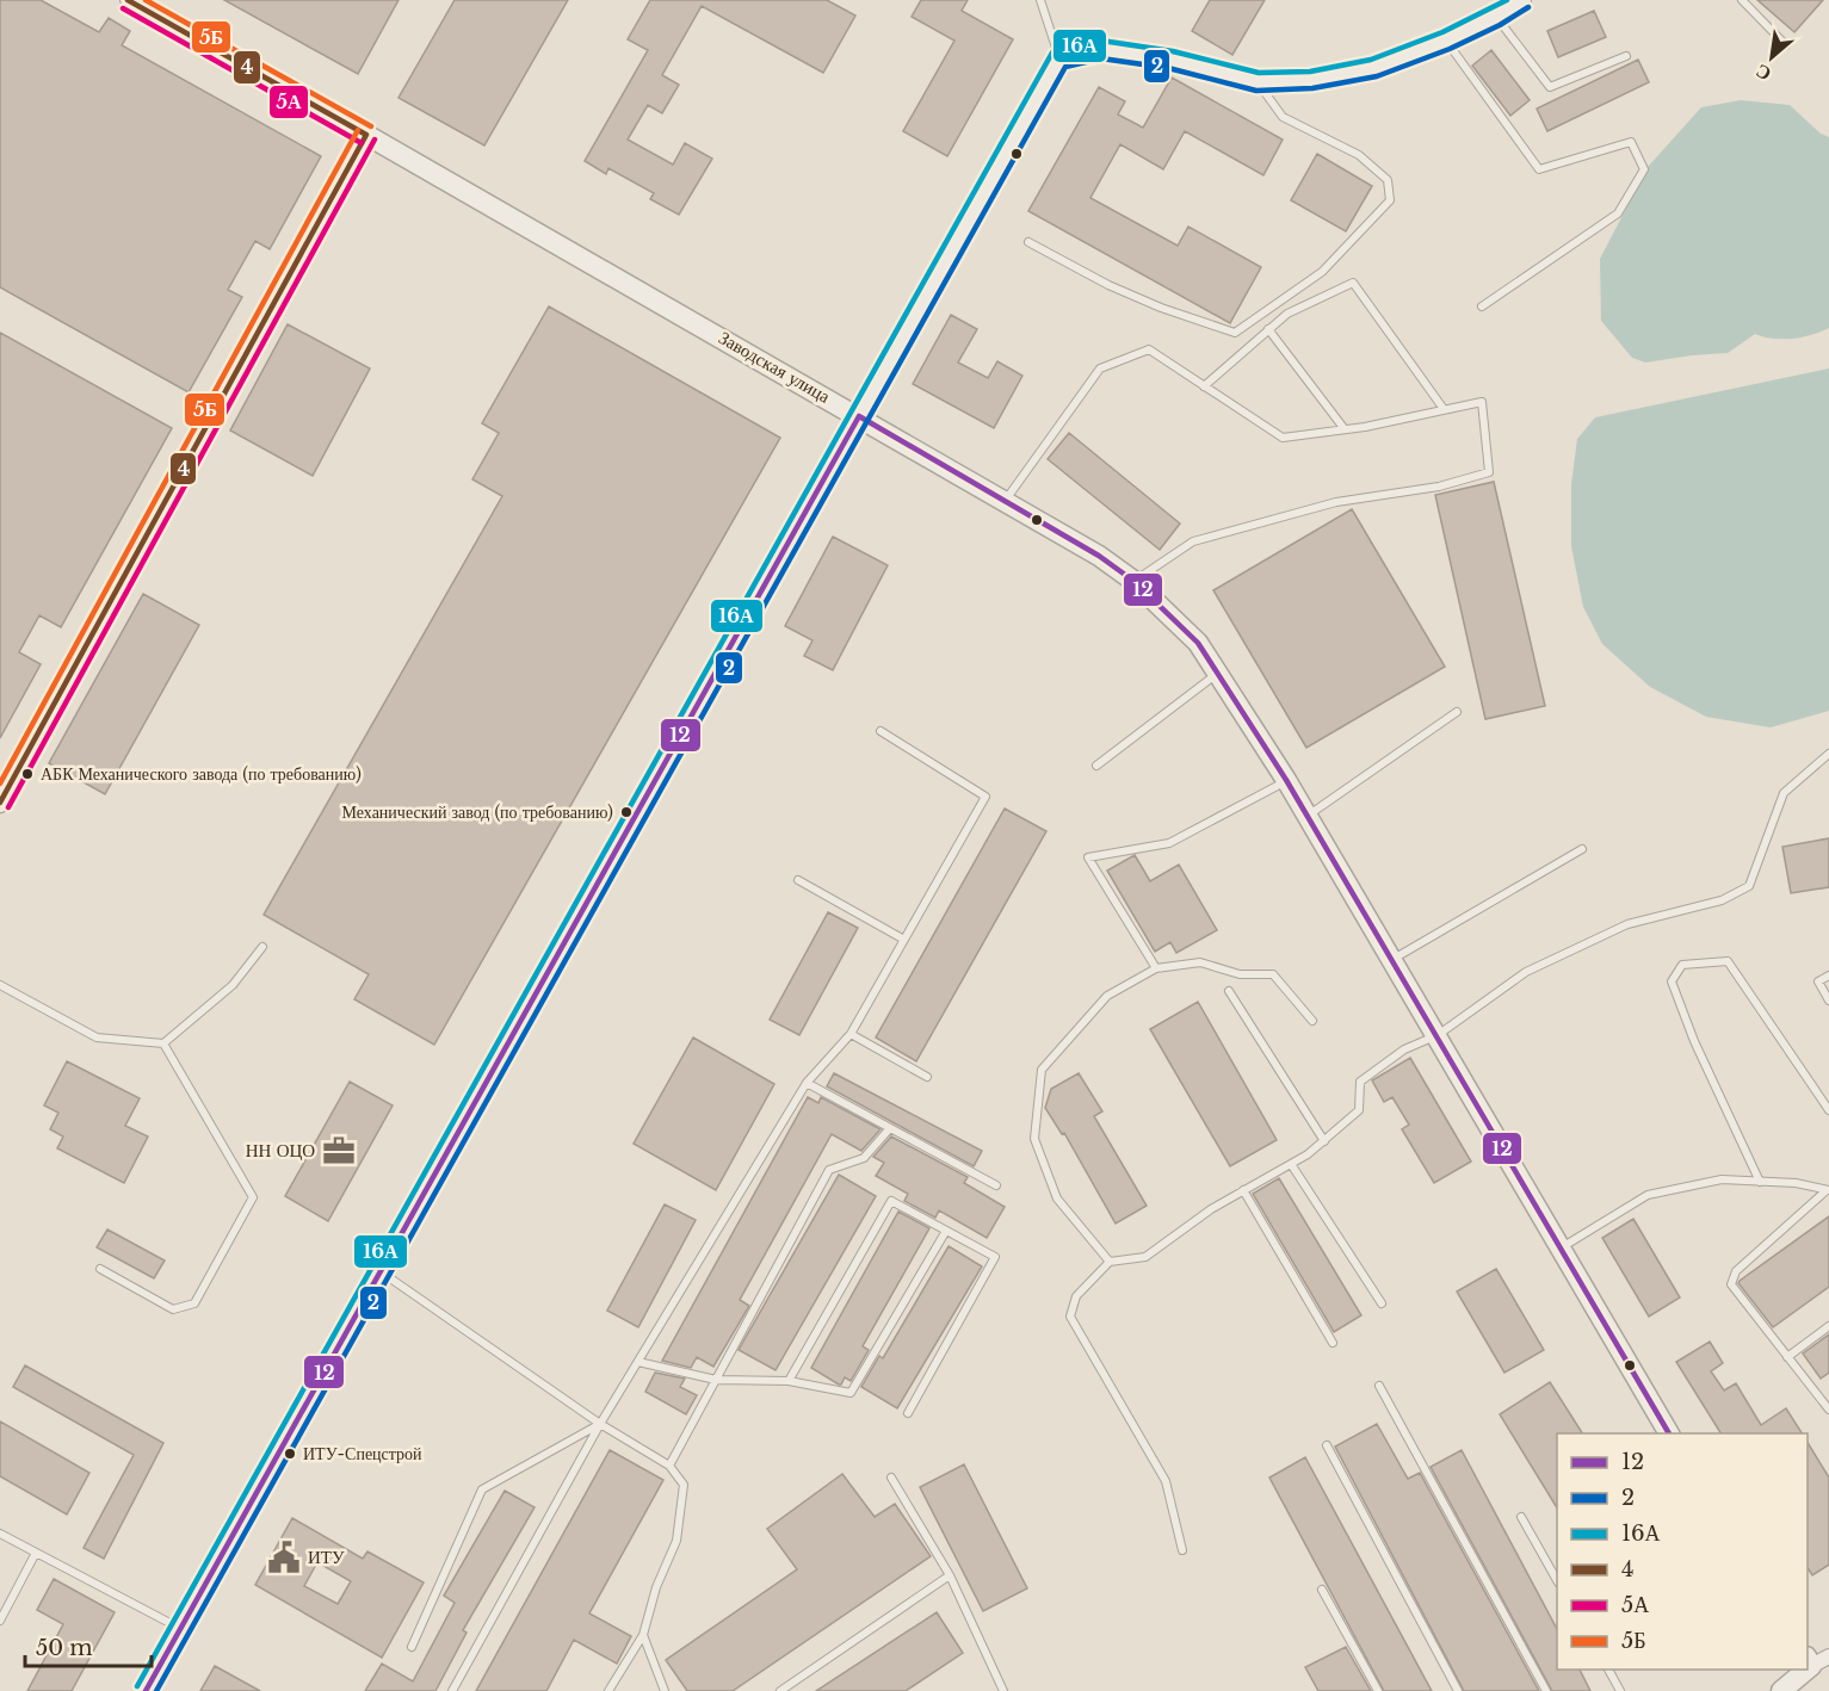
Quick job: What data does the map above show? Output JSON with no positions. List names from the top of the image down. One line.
{"streets":{"street":["Заводская улица"]},"places":{"other":["АБК Механического завода (по требованию)","Механический завод (по требованию)","ИТУ-Спецстрой"],"office":["НН ОЦО"],"public building":["ИТУ"]},"lines":["transit line 16А","transit line 4","transit line 5Б","transit line 2","transit line 5А","transit line 12"],"legend":["12","2","16А","4","5А","5Б"],"scale_bar":"50 m","north":"bottom left"}
